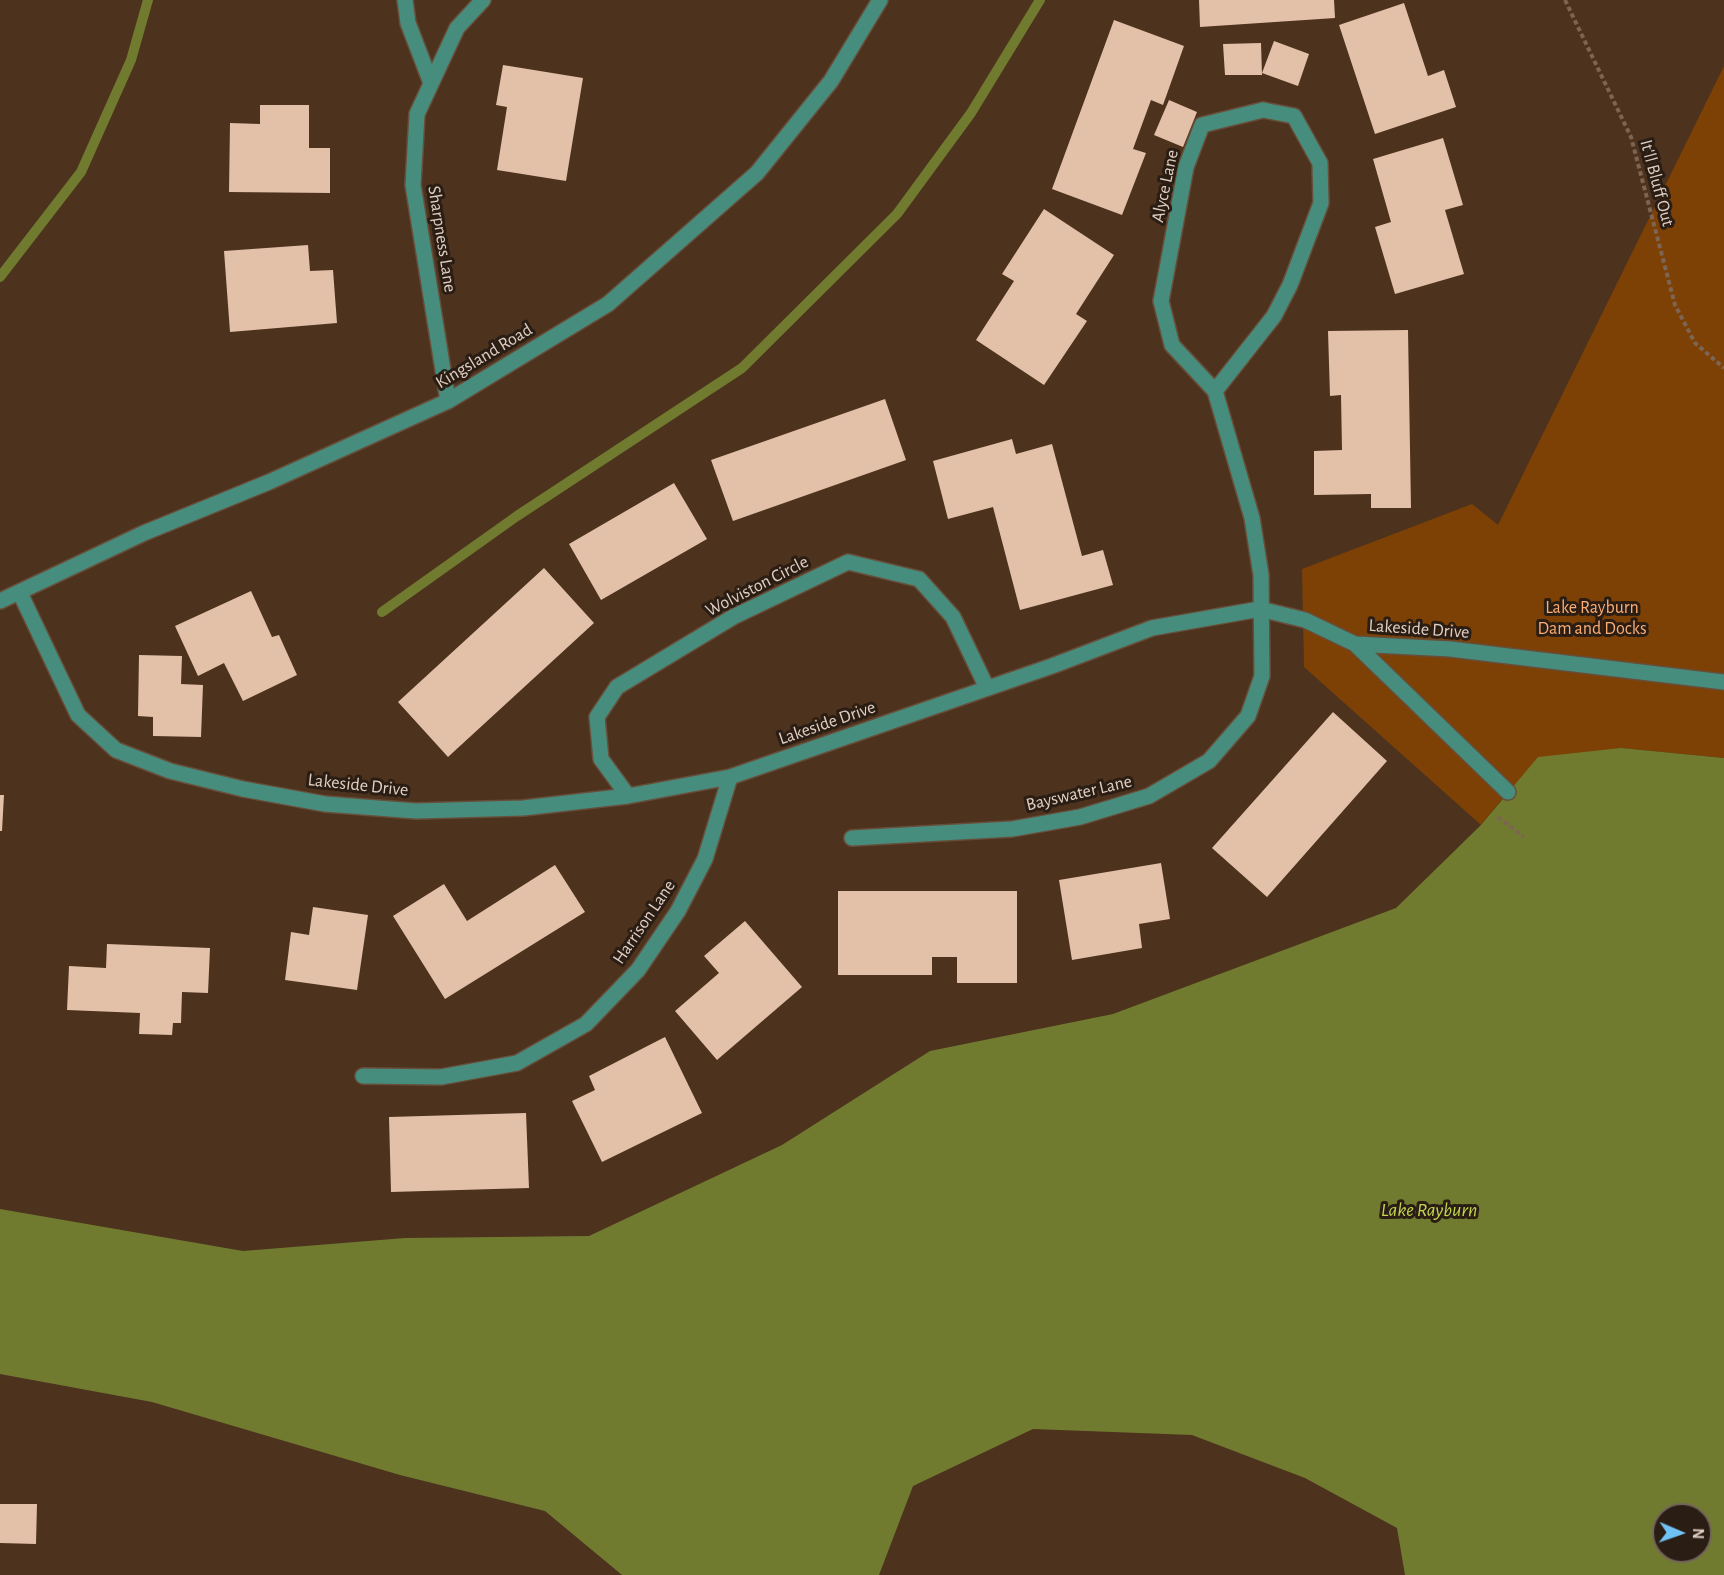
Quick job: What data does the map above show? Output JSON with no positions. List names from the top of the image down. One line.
{"streets":{"street":["Alyce Lane","Sharpness Lane","Kingsland Road","Wolviston Circle","Lakeside Drive","Bayswater Lane","Harrison Lane"],"path":["It'll Bluff Out"]},"crossings":[["Alyce Lane","Lakeside Drive"],["Alyce Lane","Bayswater Lane"],["Sharpness Lane","Kingsland Road"],["Kingsland Road","Lakeside Drive"],["Wolviston Circle","Lakeside Drive"],["Lakeside Drive","Bayswater Lane"],["Lakeside Drive","Harrison Lane"]],"water":["Lake Rayburn"],"parks":["Lake Rayburn Dam and Docks"],"north":"right"}
